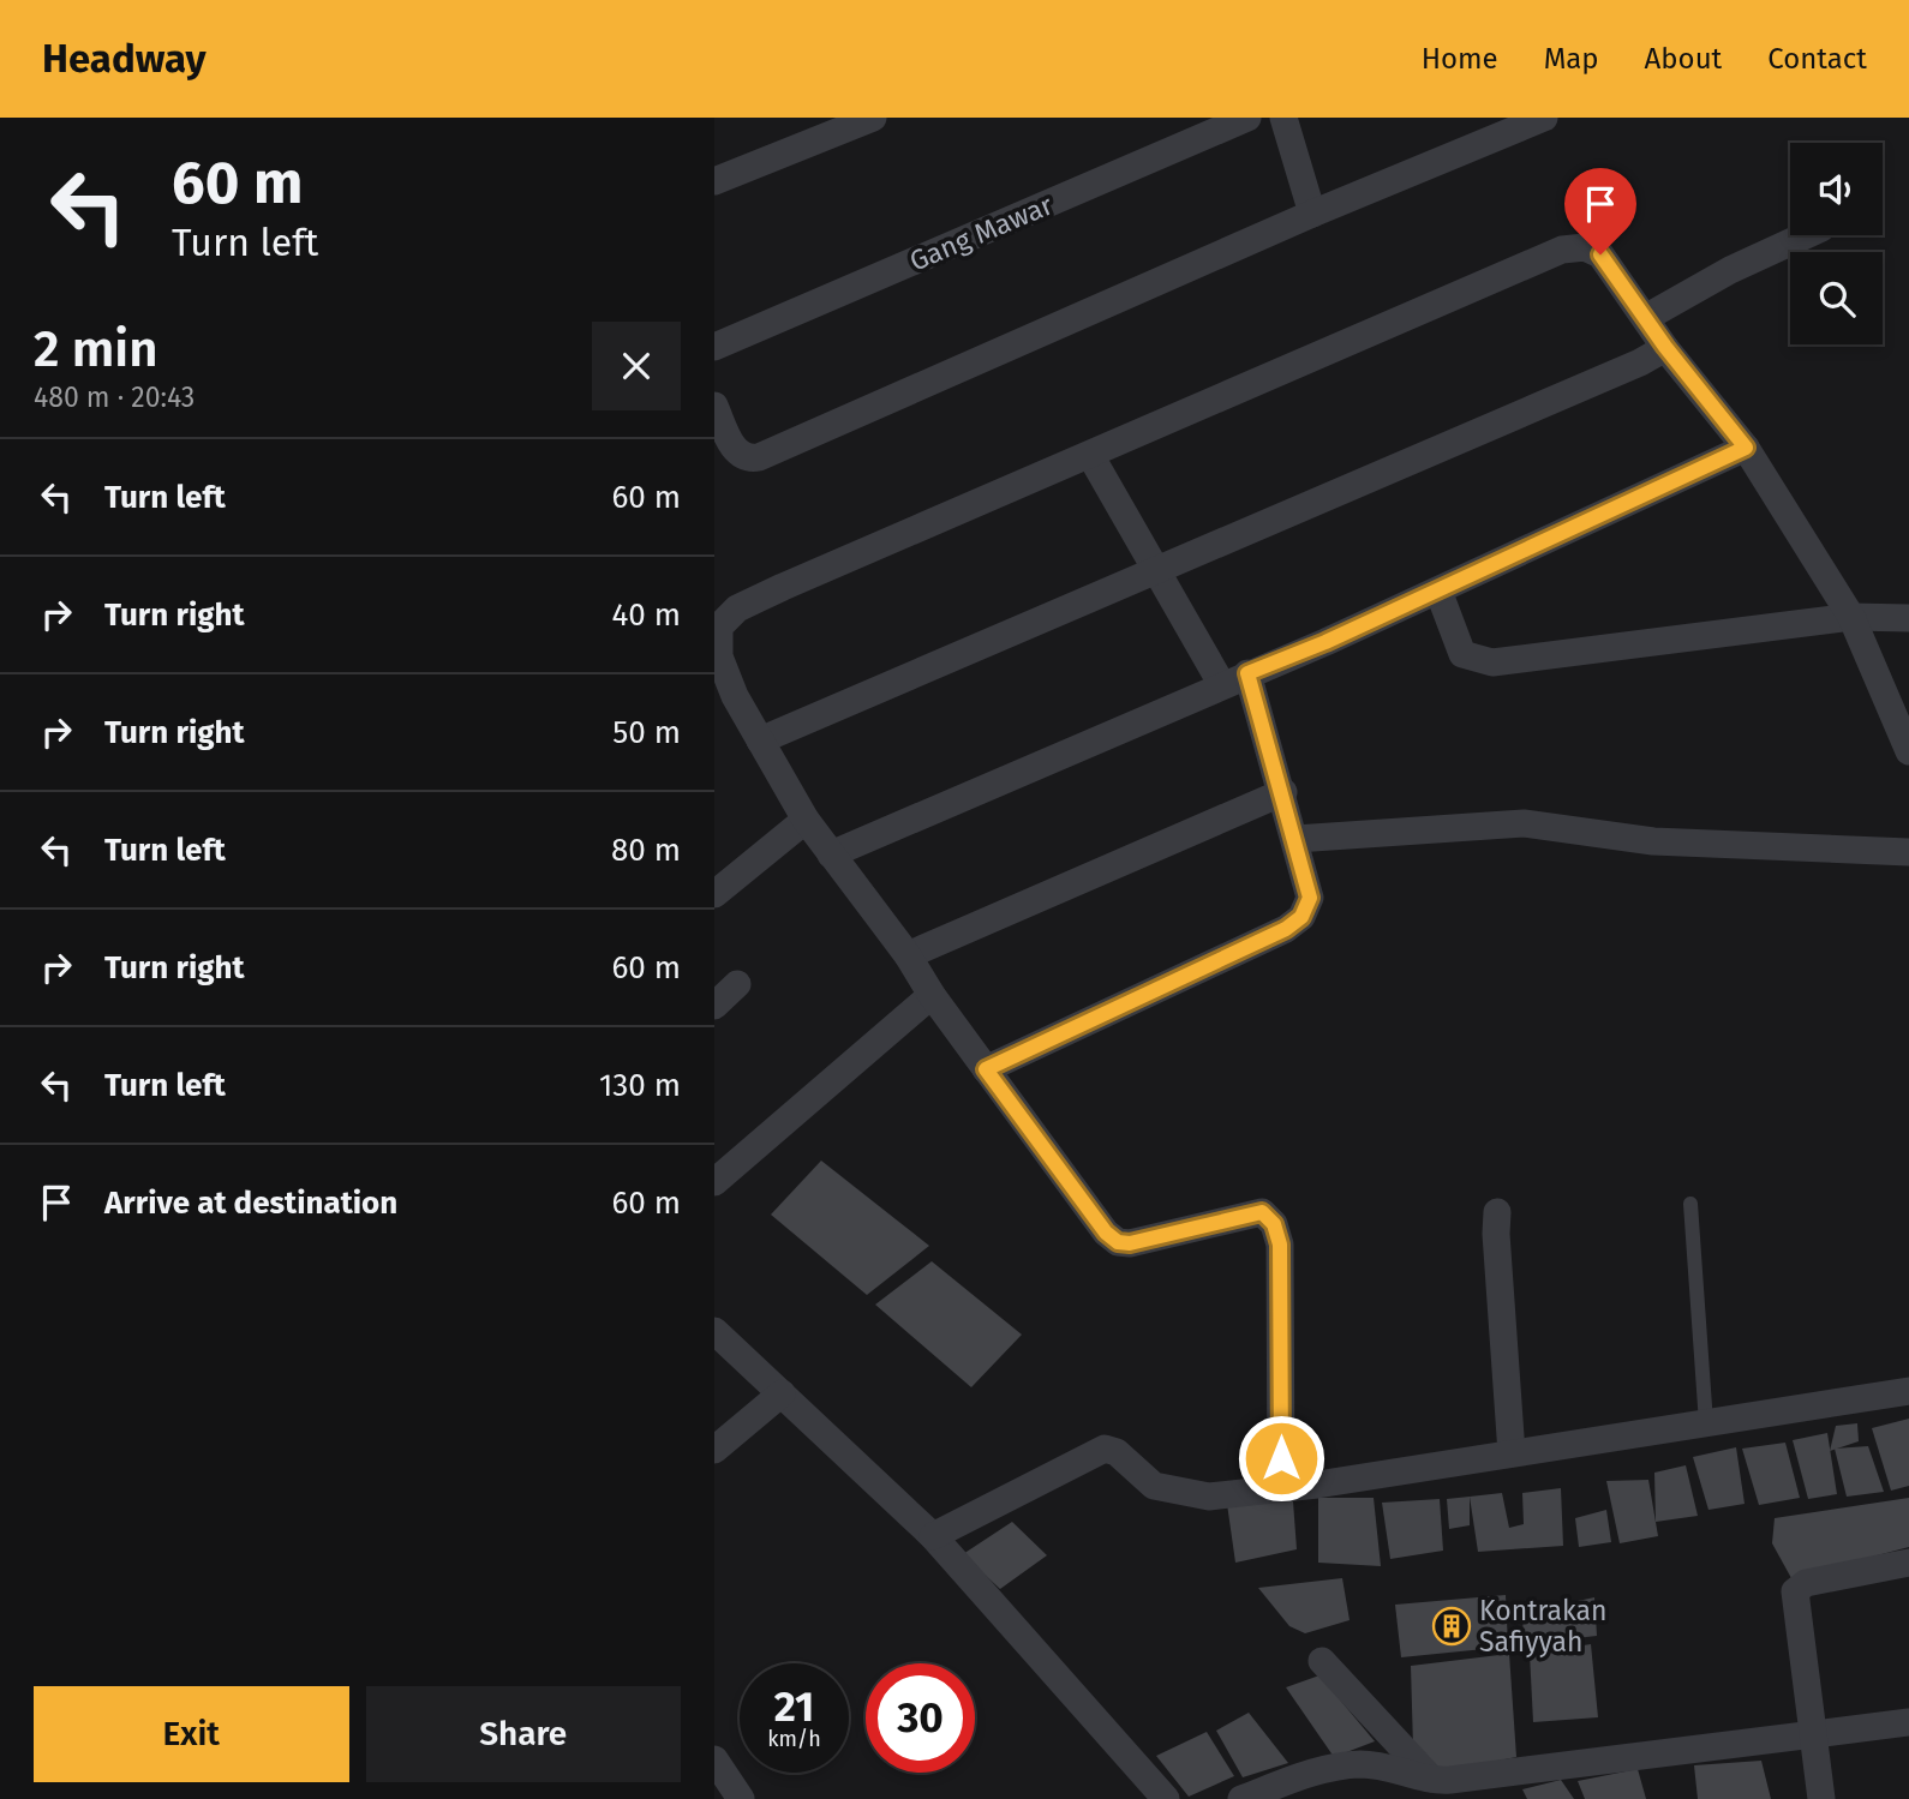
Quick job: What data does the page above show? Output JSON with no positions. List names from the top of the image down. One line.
{"streets":{"street":["Gang Mawar"]},"places":{"building":["Kontrakan Safiyyah"]},"page":{"header":"Headway","nav":["Home","Map","About","Contact"],"turn":["60 m","Turn left"],"heading":["2 min","480 m · 20:43"],"list":[{"name":"Turn left","value":"60 m"},{"name":"Turn right","value":"40 m"},{"name":"Turn right","value":"50 m"},{"name":"Turn left","value":"80 m"},{"name":"Turn right","value":"60 m"},{"name":"Turn left","value":"130 m"},{"name":"Arrive at destination","value":"60 m"}],"speed":"21 km/h","limit":"30","buttons":["Exit","Share"]}}
